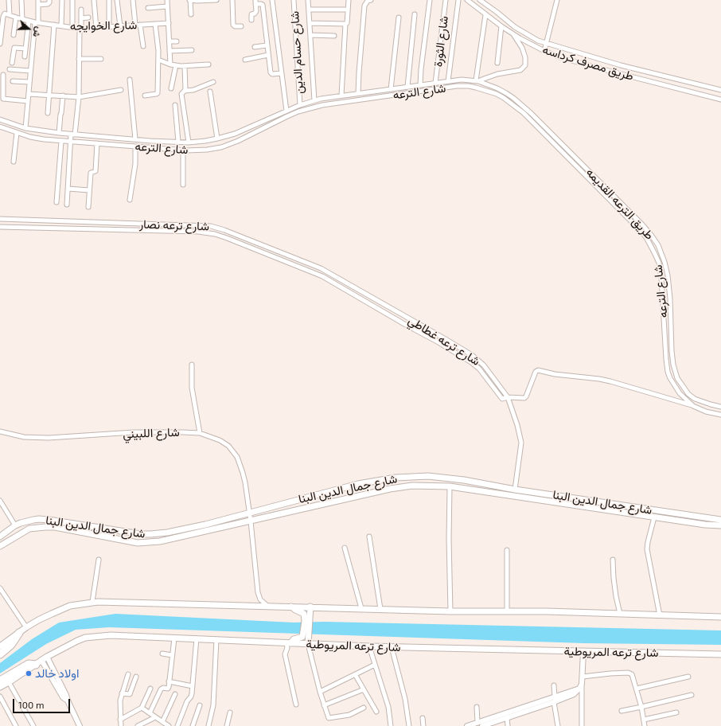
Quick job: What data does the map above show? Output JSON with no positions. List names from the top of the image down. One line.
{"streets":{"main road":["شارع جمال الدين البنا","شارع ترعه المريوطية"],"street":["شارع الخوايجه","شارع الثورة","شارع حسام الدين","طريق مصرف كرداسه","شارع الترعه","طريق الترعه القديمه","شارع ترعه نصار","شارع ترعه غطاطي","شارع اللبيني"]},"crossings":[["شارع الثورة","شارع الترعه"],["شارع حسام الدين","شارع الترعه"],["طريق مصرف كرداسه","شارع الترعه"],["شارع الترعه","طريق الترعه القديمه"],["شارع ترعه نصار","شارع ترعه غطاطي"],["شارع ترعه غطاطي","شارع جمال الدين البنا"],["شارع اللبيني","شارع جمال الدين البنا"]],"places":["اولاد خالد"],"scale_bar":"100 m","north":"right"}
